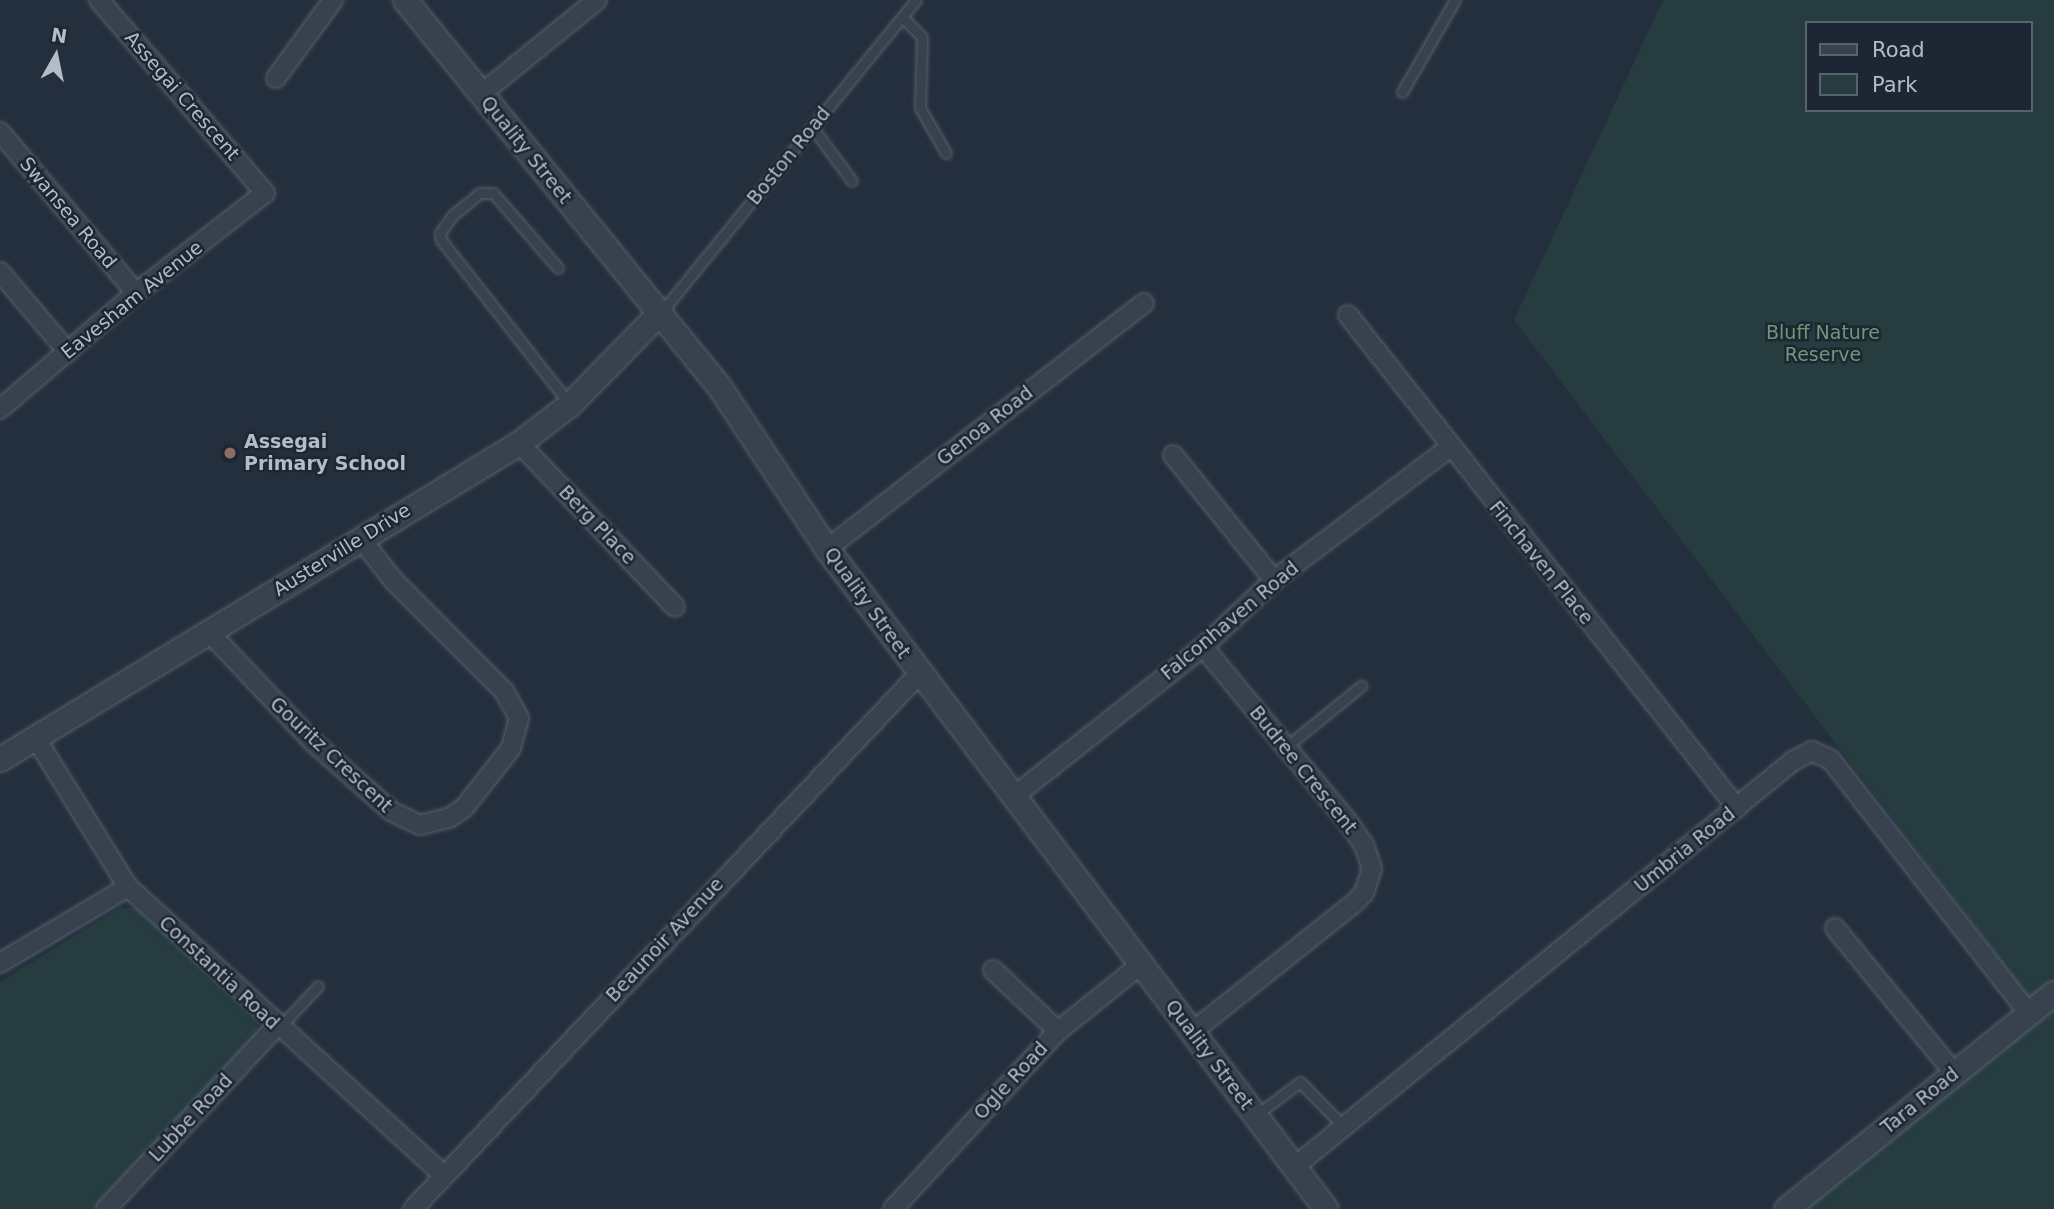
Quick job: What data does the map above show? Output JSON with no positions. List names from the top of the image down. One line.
{"streets":{"street":["Assegai Crescent","Quality Street","Swansea Road","Eavesham Avenue","Genoa Road","Berg Place","Austerville Drive","Finchaven Place","Falconhaven Road","Gouritz Crescent","Budree Crescent","Umbria Road","Beaunoir Avenue","Constantia Road","Ogle Road","Tara Road","Lubbe Road"],"lane":["Boston Road"]},"crossings":[["Assegai Crescent","Eavesham Avenue"],["Quality Street","Boston Road"],["Quality Street","Genoa Road"],["Quality Street","Austerville Drive"],["Quality Street","Falconhaven Road"],["Quality Street","Budree Crescent"],["Quality Street","Umbria Road"],["Quality Street","Beaunoir Avenue"],["Quality Street","Ogle Road"],["Boston Road","Austerville Drive"],["Swansea Road","Eavesham Avenue"],["Berg Place","Austerville Drive"],["Austerville Drive","Gouritz Crescent"],["Austerville Drive","Constantia Road"],["Finchaven Place","Falconhaven Road"],["Finchaven Place","Umbria Road"],["Falconhaven Road","Budree Crescent"],["Umbria Road","Tara Road"],["Beaunoir Avenue","Constantia Road"],["Constantia Road","Lubbe Road"]],"parks":["Bluff Nature Reserve"],"places":["Assegai Primary School"],"legend":["Road","Park"],"north":"top"}
